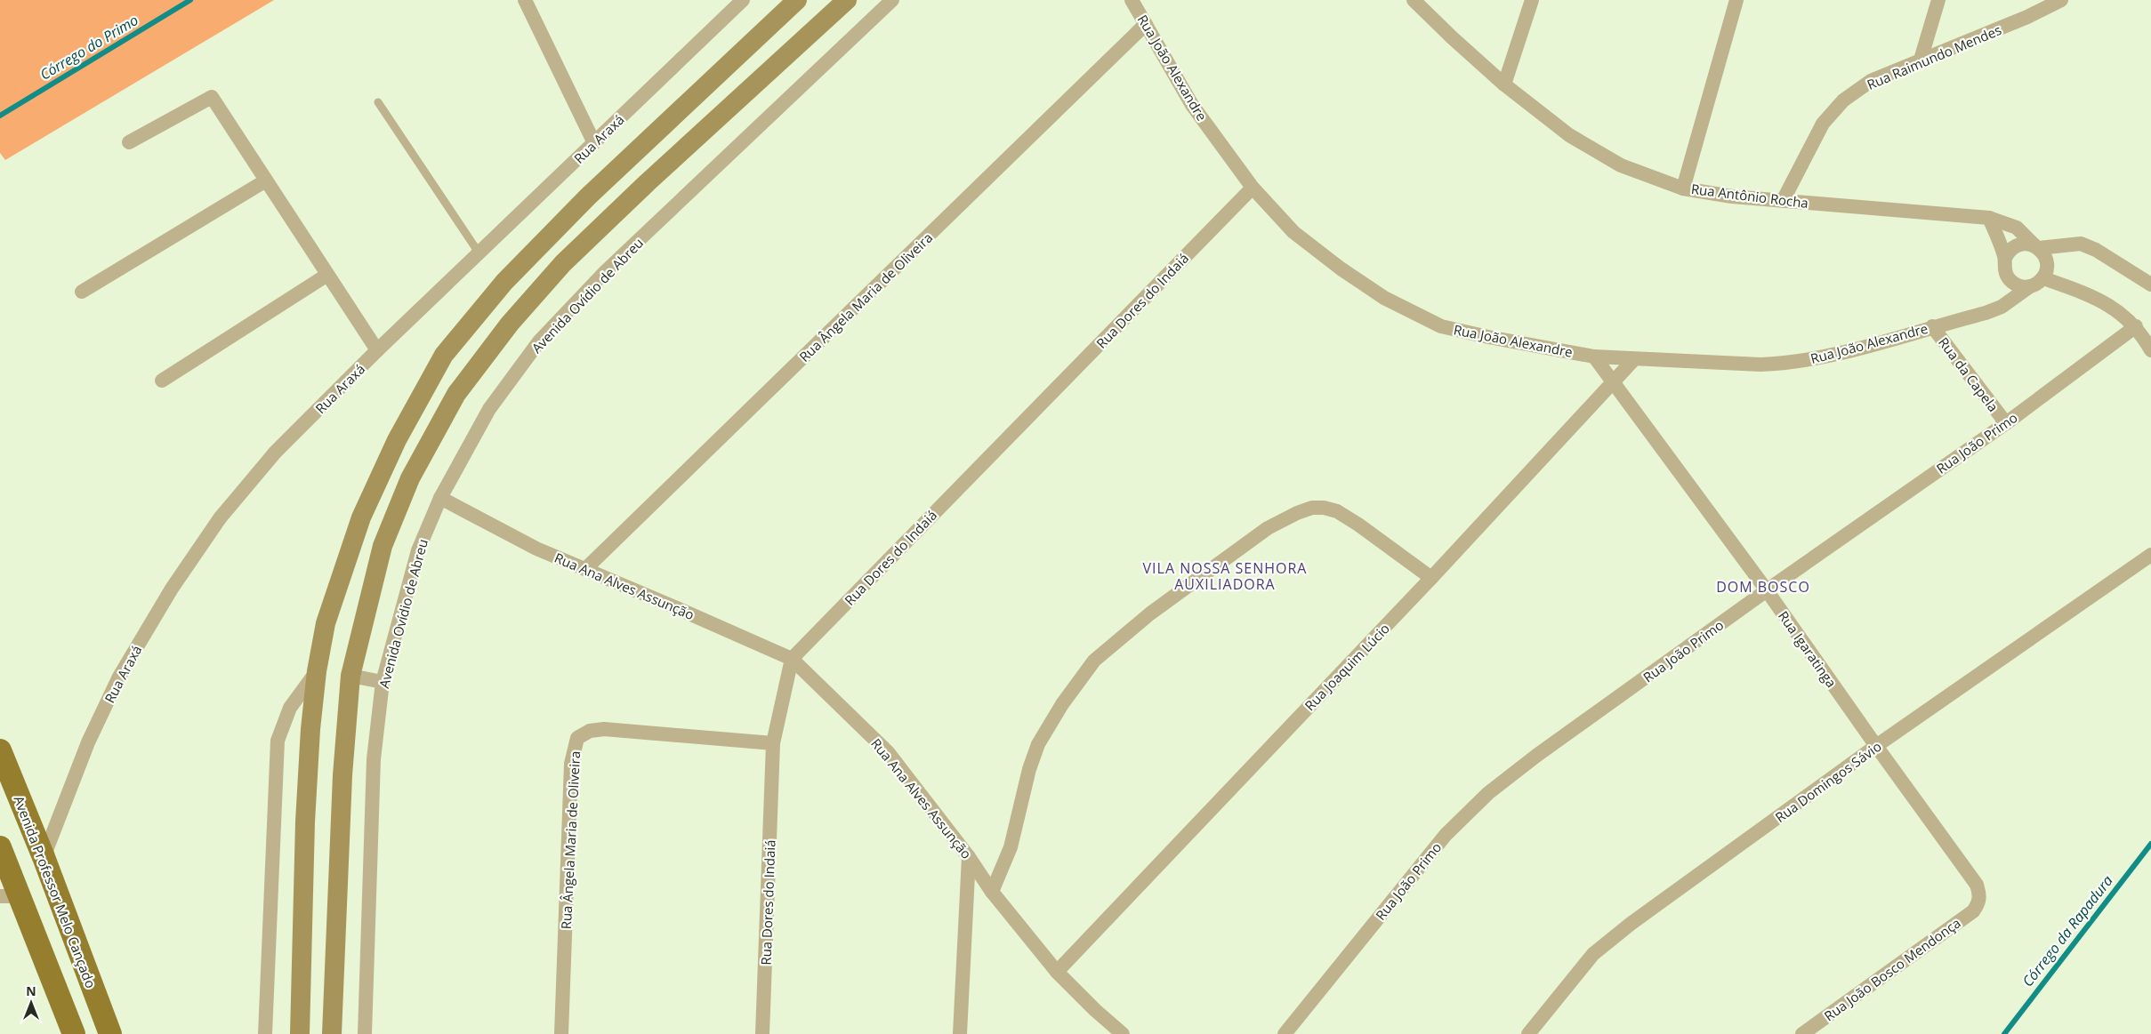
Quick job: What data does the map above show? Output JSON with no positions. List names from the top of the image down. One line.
{"streets":{"main road":["Avenida Professor Melo Cançado"],"street":["Rua Raimundo Mendes","Rua João Alexandre","Rua Araxá","Rua Antônio Rocha","Avenida Ovídio de Abreu","Rua Ângela Maria de Oliveira","Rua Dores do Indaiá","Rua da Capela","Rua João Primo","Rua Ana Alves Assunção","Rua Igaratinga","Rua Joaquim Lúcio","Rua Domingos Sávio","Rua João Bosco Mendonça"]},"crossings":[["Rua Raimundo Mendes","Rua Antônio Rocha"],["Rua João Alexandre","Rua Antônio Rocha"],["Rua João Alexandre","Rua Ângela Maria de Oliveira"],["Rua João Alexandre","Rua Dores do Indaiá"],["Rua João Alexandre","Rua da Capela"],["Rua João Alexandre","Rua Igaratinga"],["Rua João Alexandre","Rua Joaquim Lúcio"],["Rua Araxá","Avenida Professor Melo Cançado"],["Avenida Ovídio de Abreu","Rua Ana Alves Assunção"],["Rua Ângela Maria de Oliveira","Rua Dores do Indaiá"],["Rua Ângela Maria de Oliveira","Rua Ana Alves Assunção"],["Rua Dores do Indaiá","Rua Ana Alves Assunção"],["Rua da Capela","Rua João Primo"],["Rua João Primo","Rua Igaratinga"],["Rua Ana Alves Assunção","Rua Joaquim Lúcio"],["Rua Igaratinga","Rua Joaquim Lúcio"],["Rua Igaratinga","Rua Domingos Sávio"],["Rua Igaratinga","Rua João Bosco Mendonça"]],"districts":["VILA NOSSA SENHORA AUXILIADORA","DOM BOSCO"],"water":["Córrego do Primo","Córrego da Rapadura"],"north":"top"}
